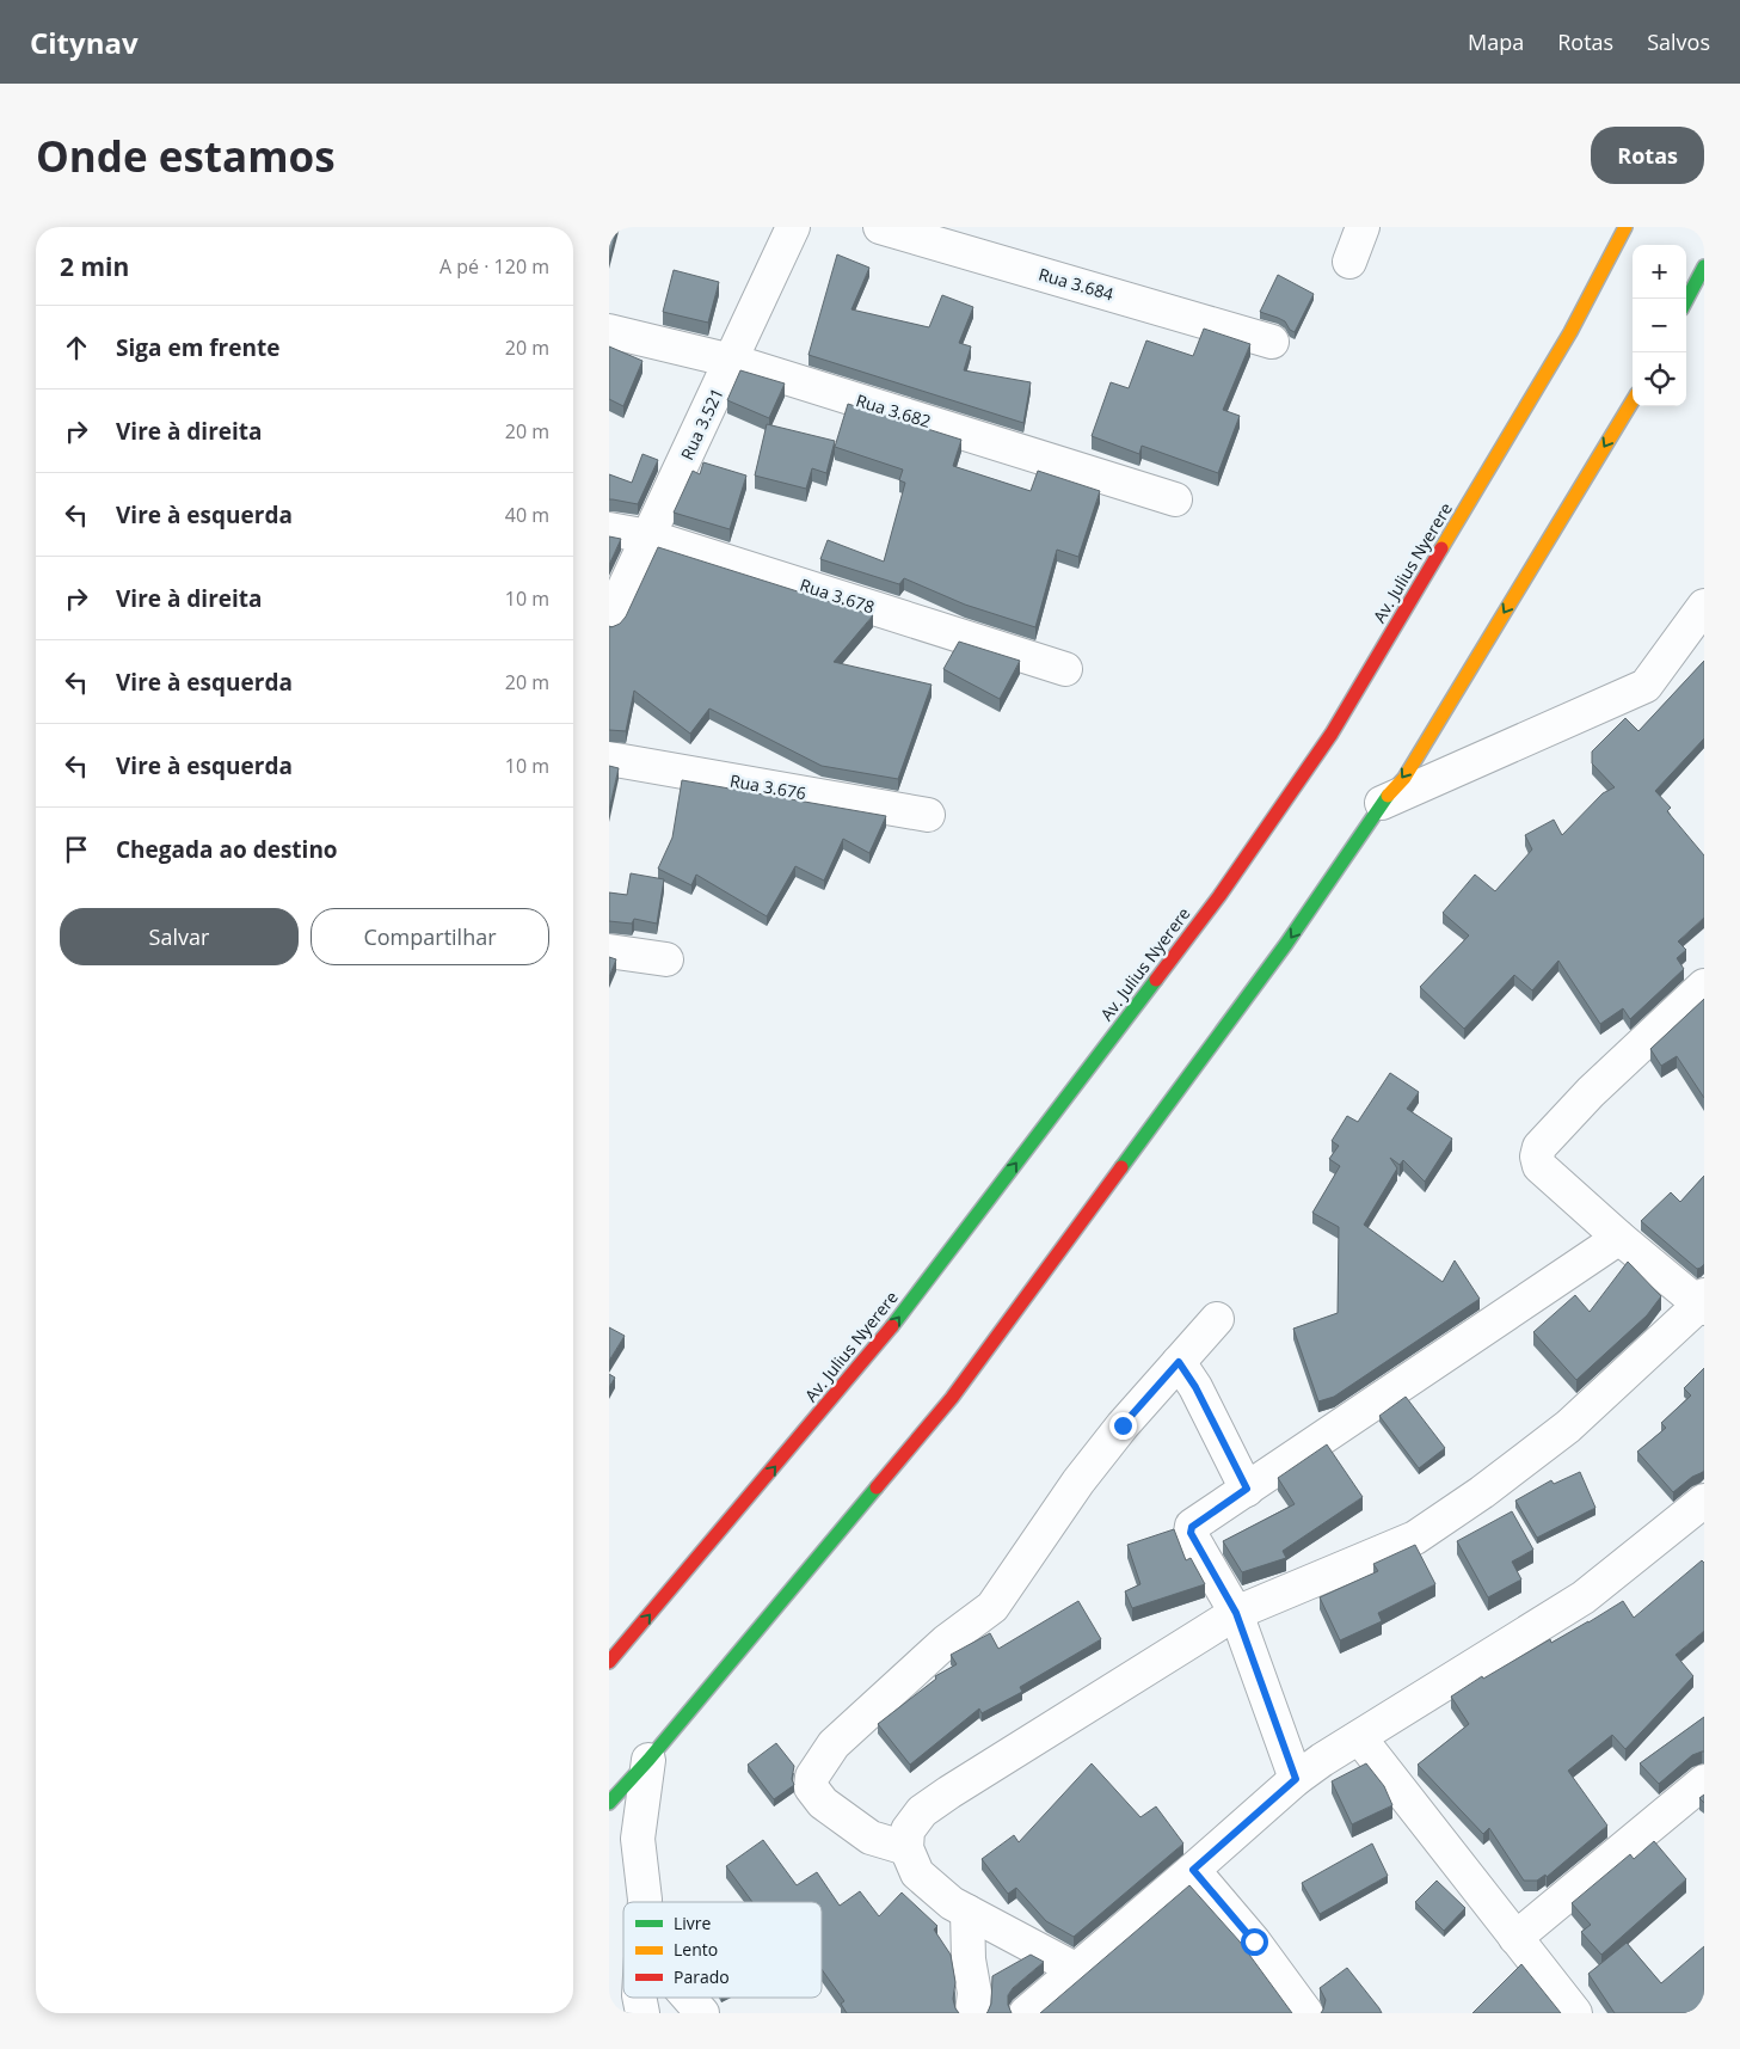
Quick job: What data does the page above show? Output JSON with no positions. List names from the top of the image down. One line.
{"streets":{"main road":["Av. Julius Nyerere"],"street":["Rua 3.684","Rua 3.682","Rua 3.521","Rua 3.678","Rua 3.676"]},"crossings":[["Rua 3.682","Rua 3.521"],["Rua 3.521","Rua 3.678"]],"legend":["Livre","Lento","Parado"],"page":{"header":"Citynav","nav":["Mapa","Rotas","Salvos"],"buttons":["Rotas",["Salvar","Compartilhar"]],"title":"Onde estamos","heading":["2 min","A pé · 120 m"],"map_buttons":["+","−"],"list":[["Siga em frente","20 m"],["Vire à direita","20 m"],["Vire à esquerda","40 m"],["Vire à direita","10 m"],["Vire à esquerda","20 m"],["Vire à esquerda","10 m"],"Chegada ao destino"]}}
